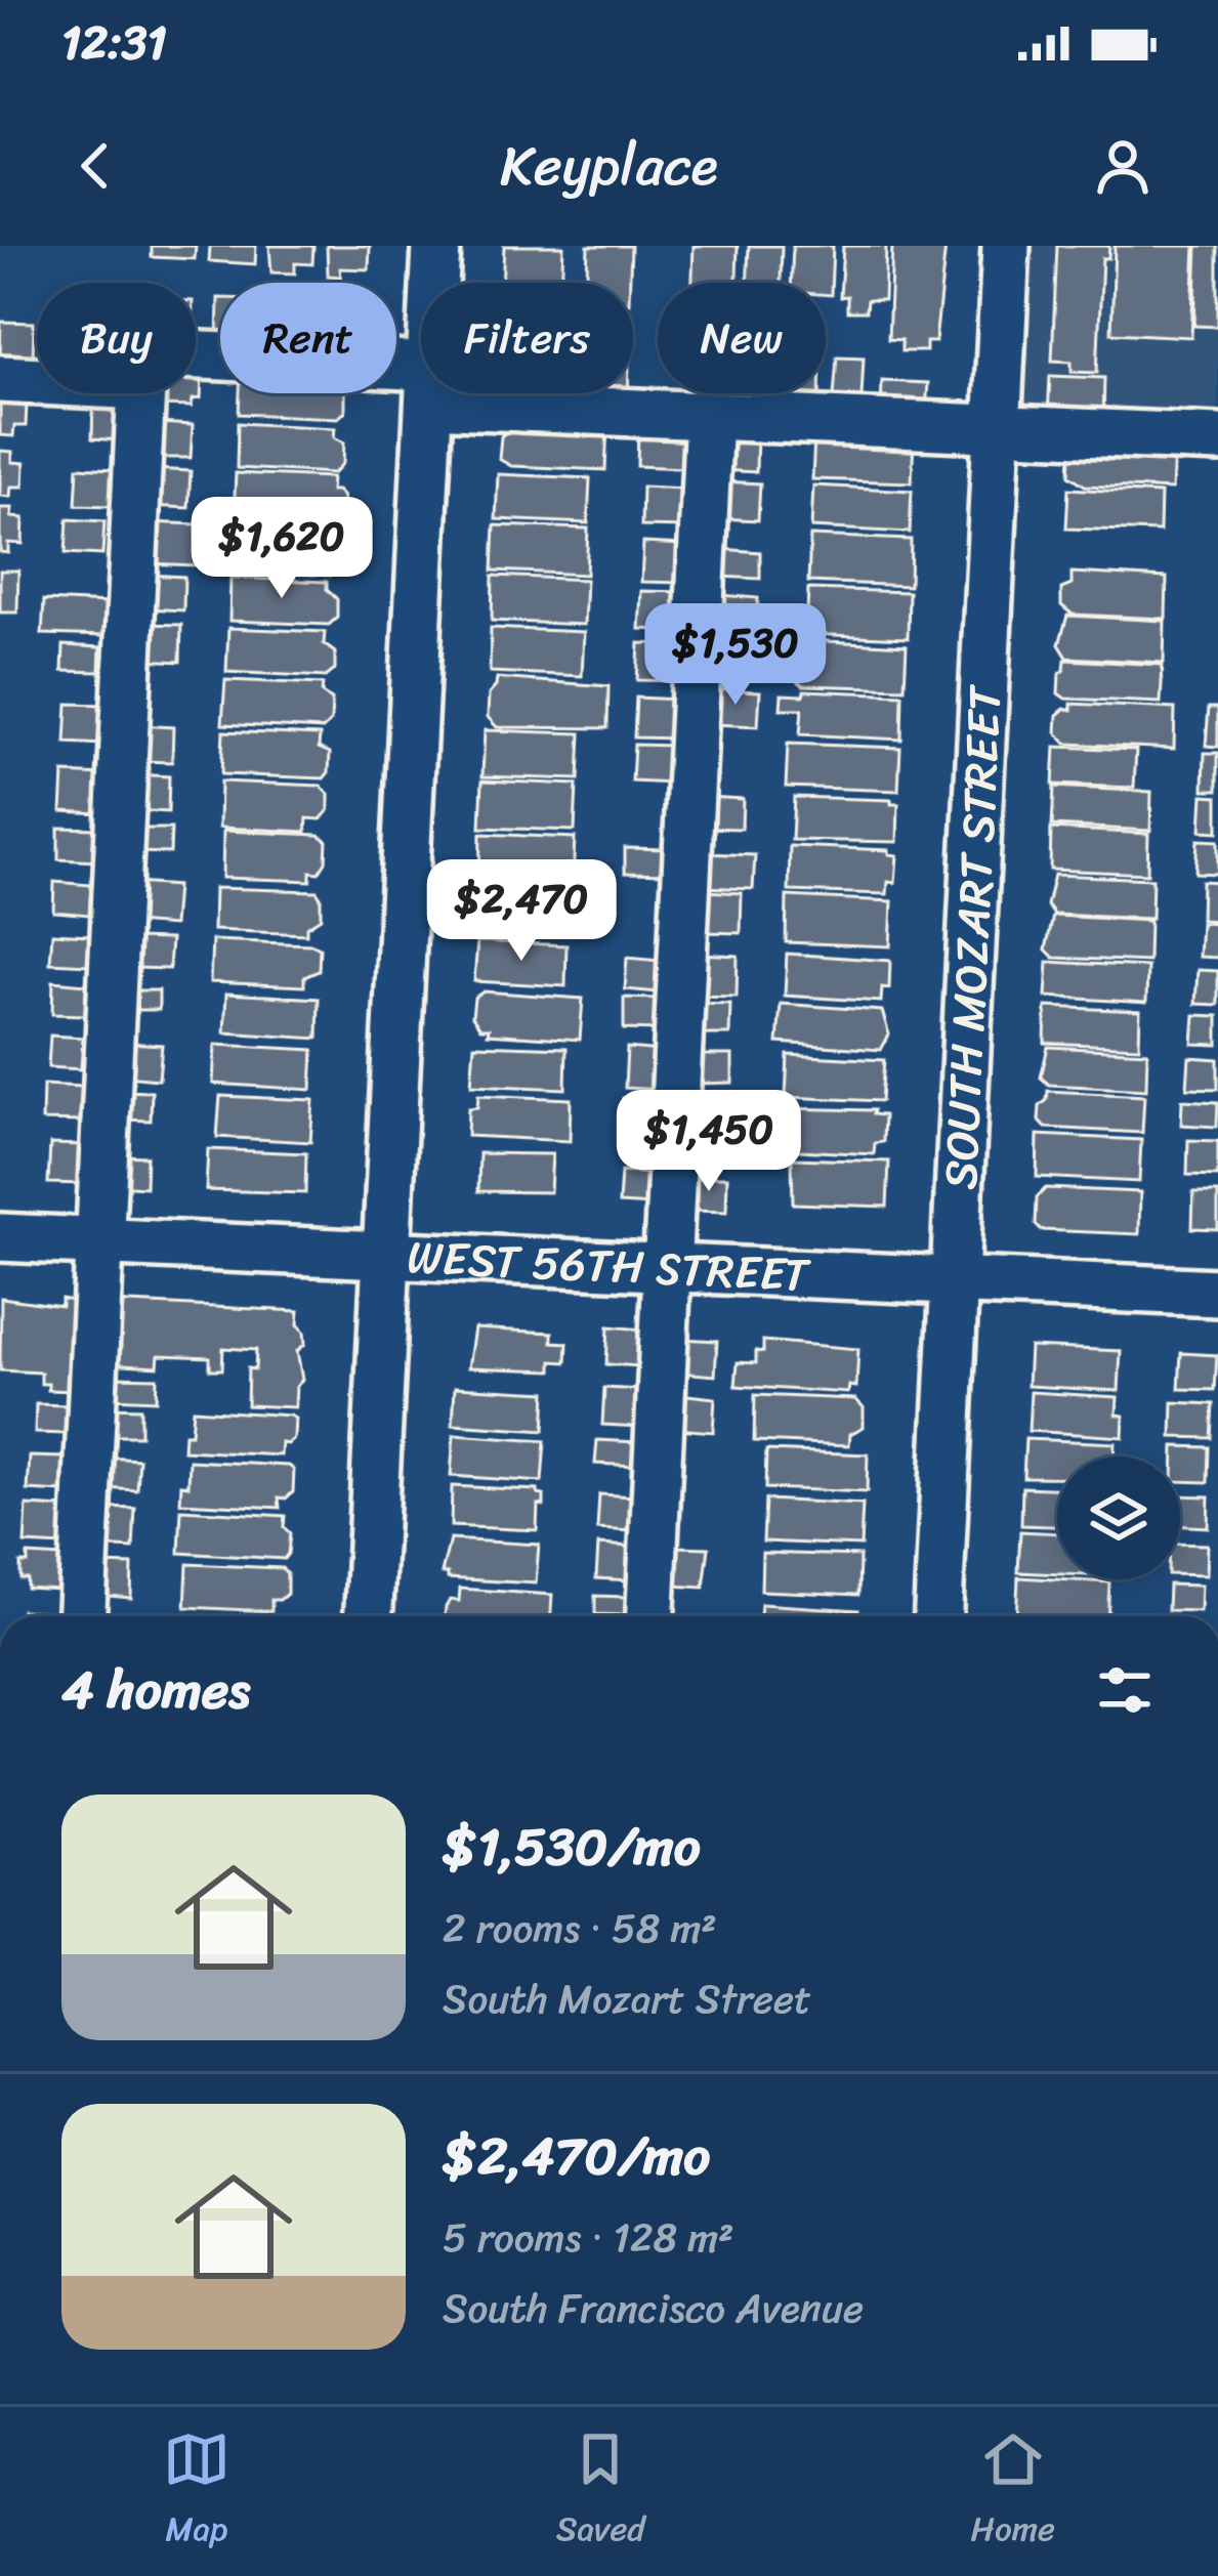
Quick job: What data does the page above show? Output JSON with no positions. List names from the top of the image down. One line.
{"streets":{"street":["SOUTH MOZART STREET","WEST 56TH STREET"]},"crossings":[["SOUTH MOZART STREET","WEST 56TH STREET"]],"page":{"status":"12:31","header":"Keyplace","chip":["Buy","Rent","Filters","New"],"price":["$1,620","$1,530","$2,470","$1,450"],"heading":"4 homes","list":[{"name":"$1,530/mo","note":"2 rooms · 58 m² · South Mozart Street"},{"name":"$2,470/mo","note":"5 rooms · 128 m² · South Francisco Avenue"}],"tabs":["Map","Saved","Home"]}}
